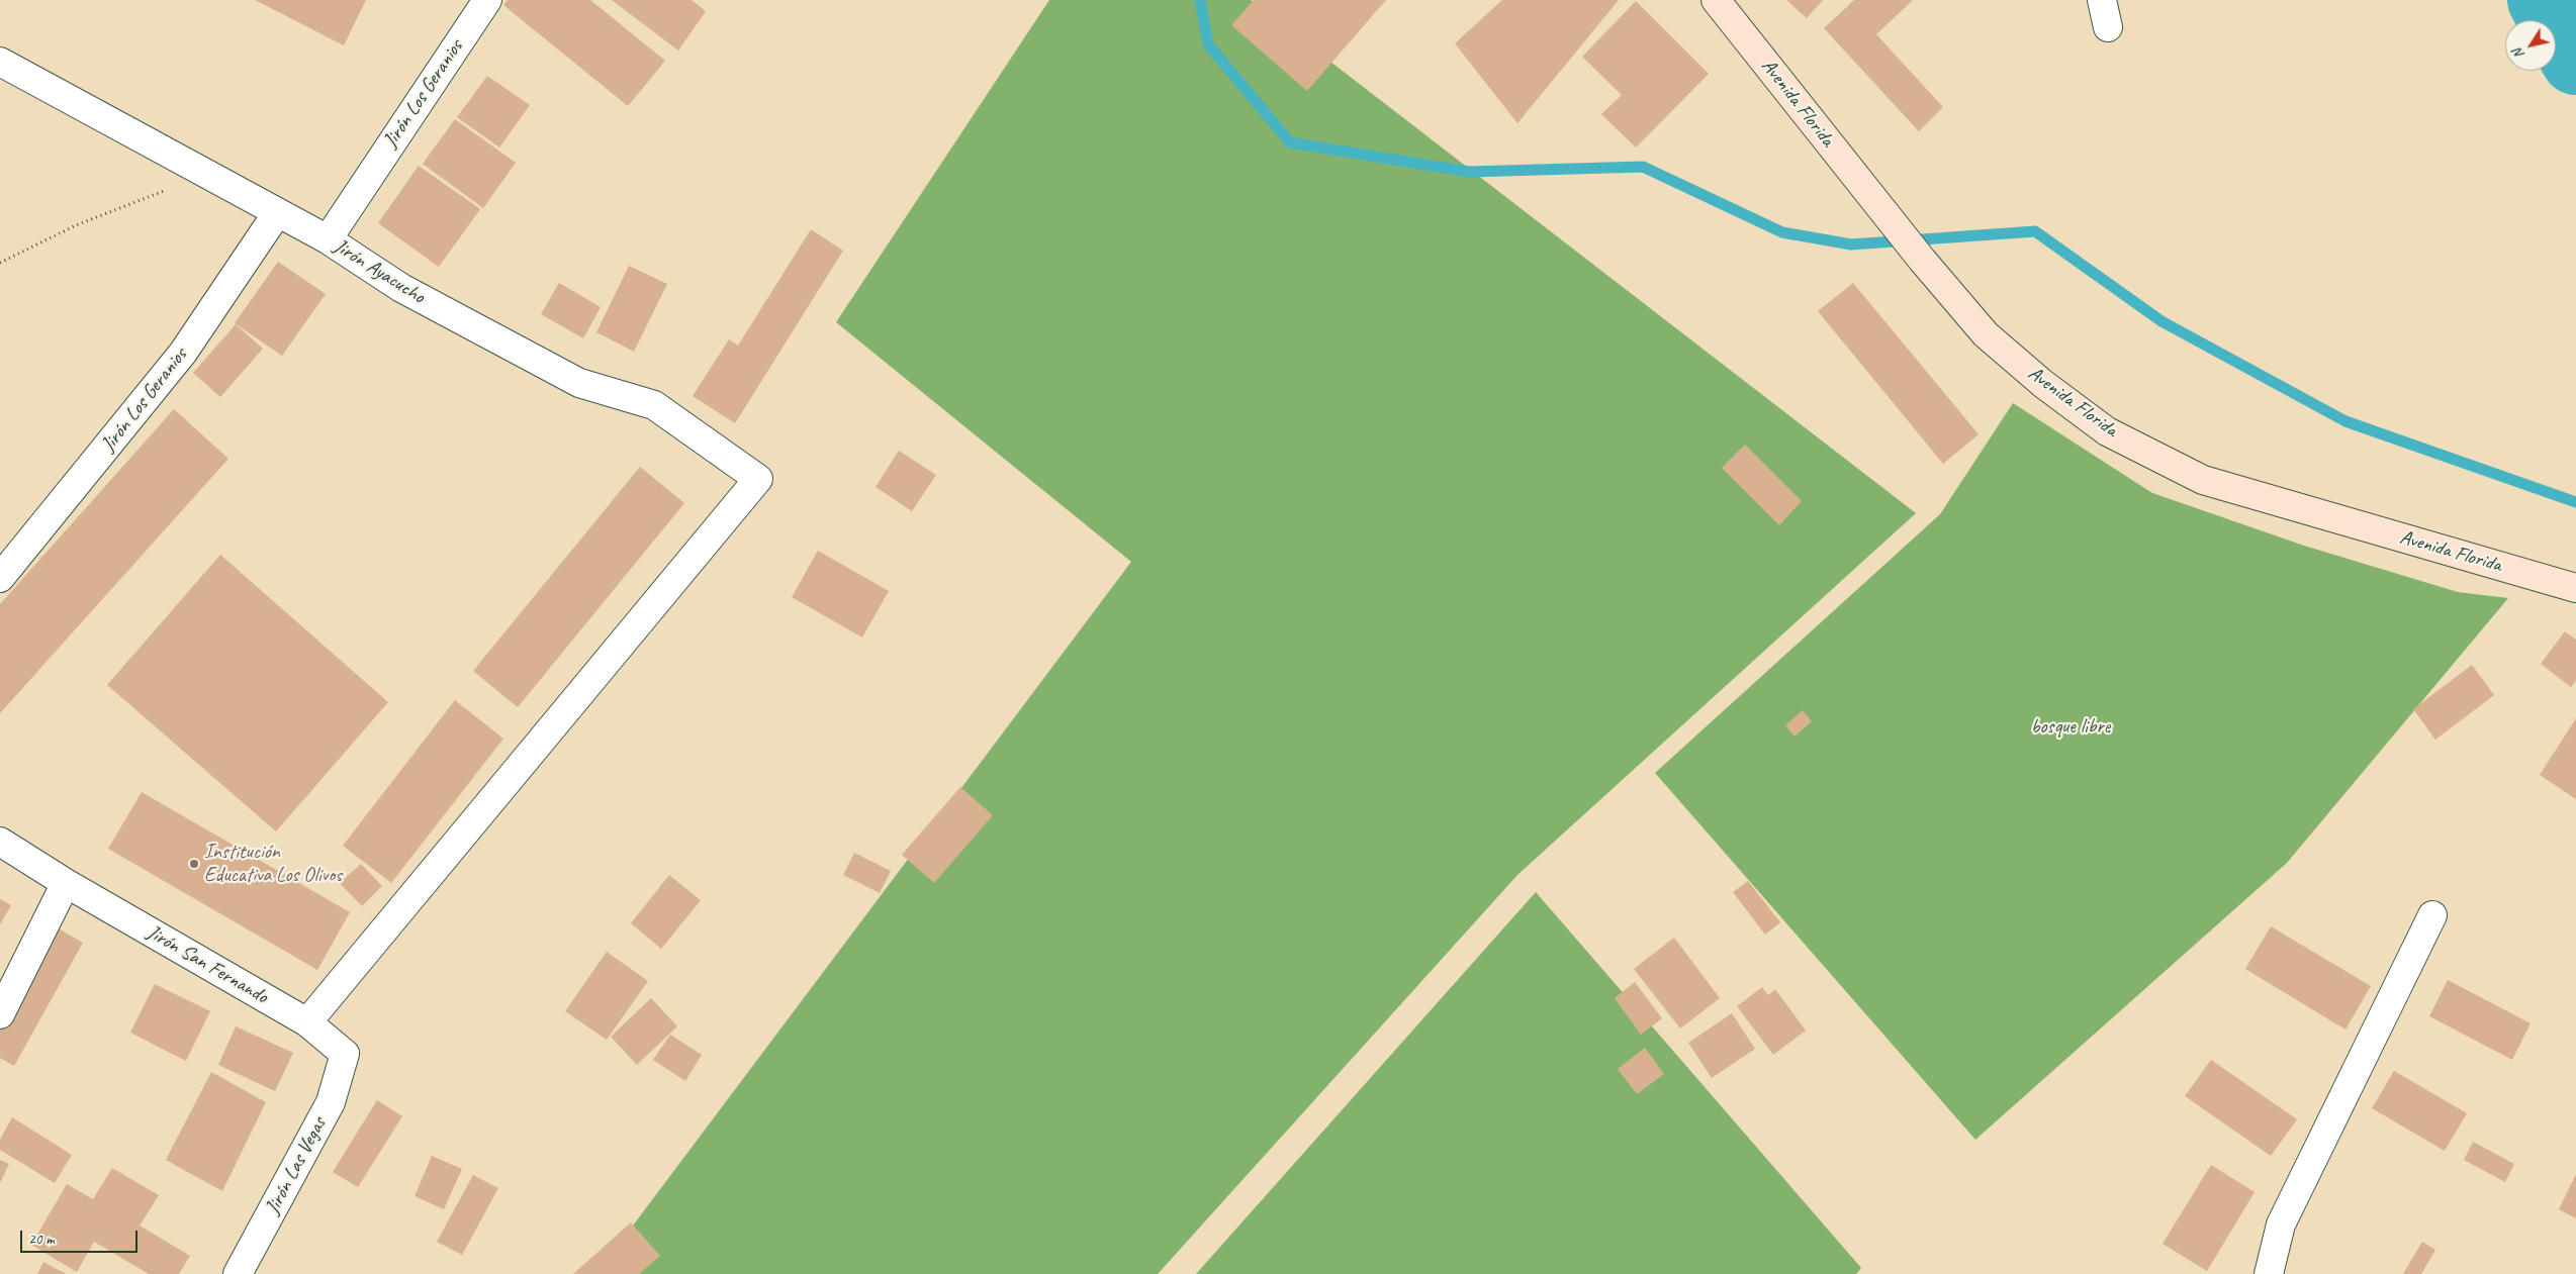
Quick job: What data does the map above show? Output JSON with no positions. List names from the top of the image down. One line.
{"streets":{"street":["Jirón Los Geranios","Avenida Florida","Jirón Ayacucho","Jirón San Fernando","Jirón Las Vegas"]},"crossings":[["Jirón Los Geranios","Jirón Ayacucho"],["Jirón Ayacucho","Jirón San Fernando"],["Jirón San Fernando","Jirón Las Vegas"]],"parks":["bosque libre"],"places":["Institución Educativa Los Olivos"],"scale_bar":"20 m","north":"bottom left"}
